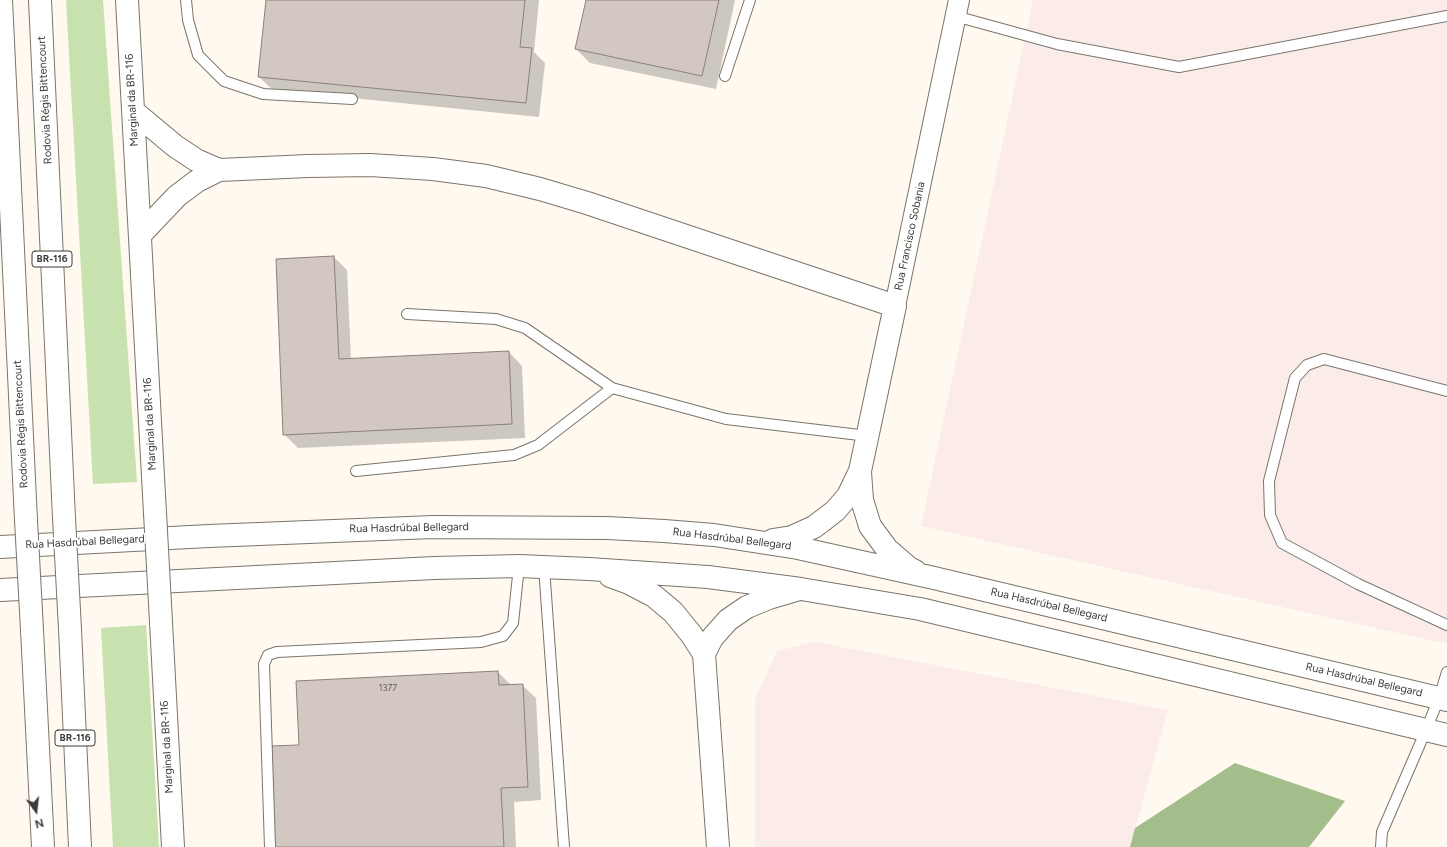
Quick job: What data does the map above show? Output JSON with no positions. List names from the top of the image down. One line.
{"streets":{"main road":["Rodovia Régis Bittencourt","Marginal da BR-116","Rua Francisco Sobania","BR-116","Rua Hasdrúbal Bellegard"]},"crossings":[["Rua Francisco Sobania","Rua Hasdrúbal Bellegard"]],"house_numbers":["1377"],"north":"bottom"}
